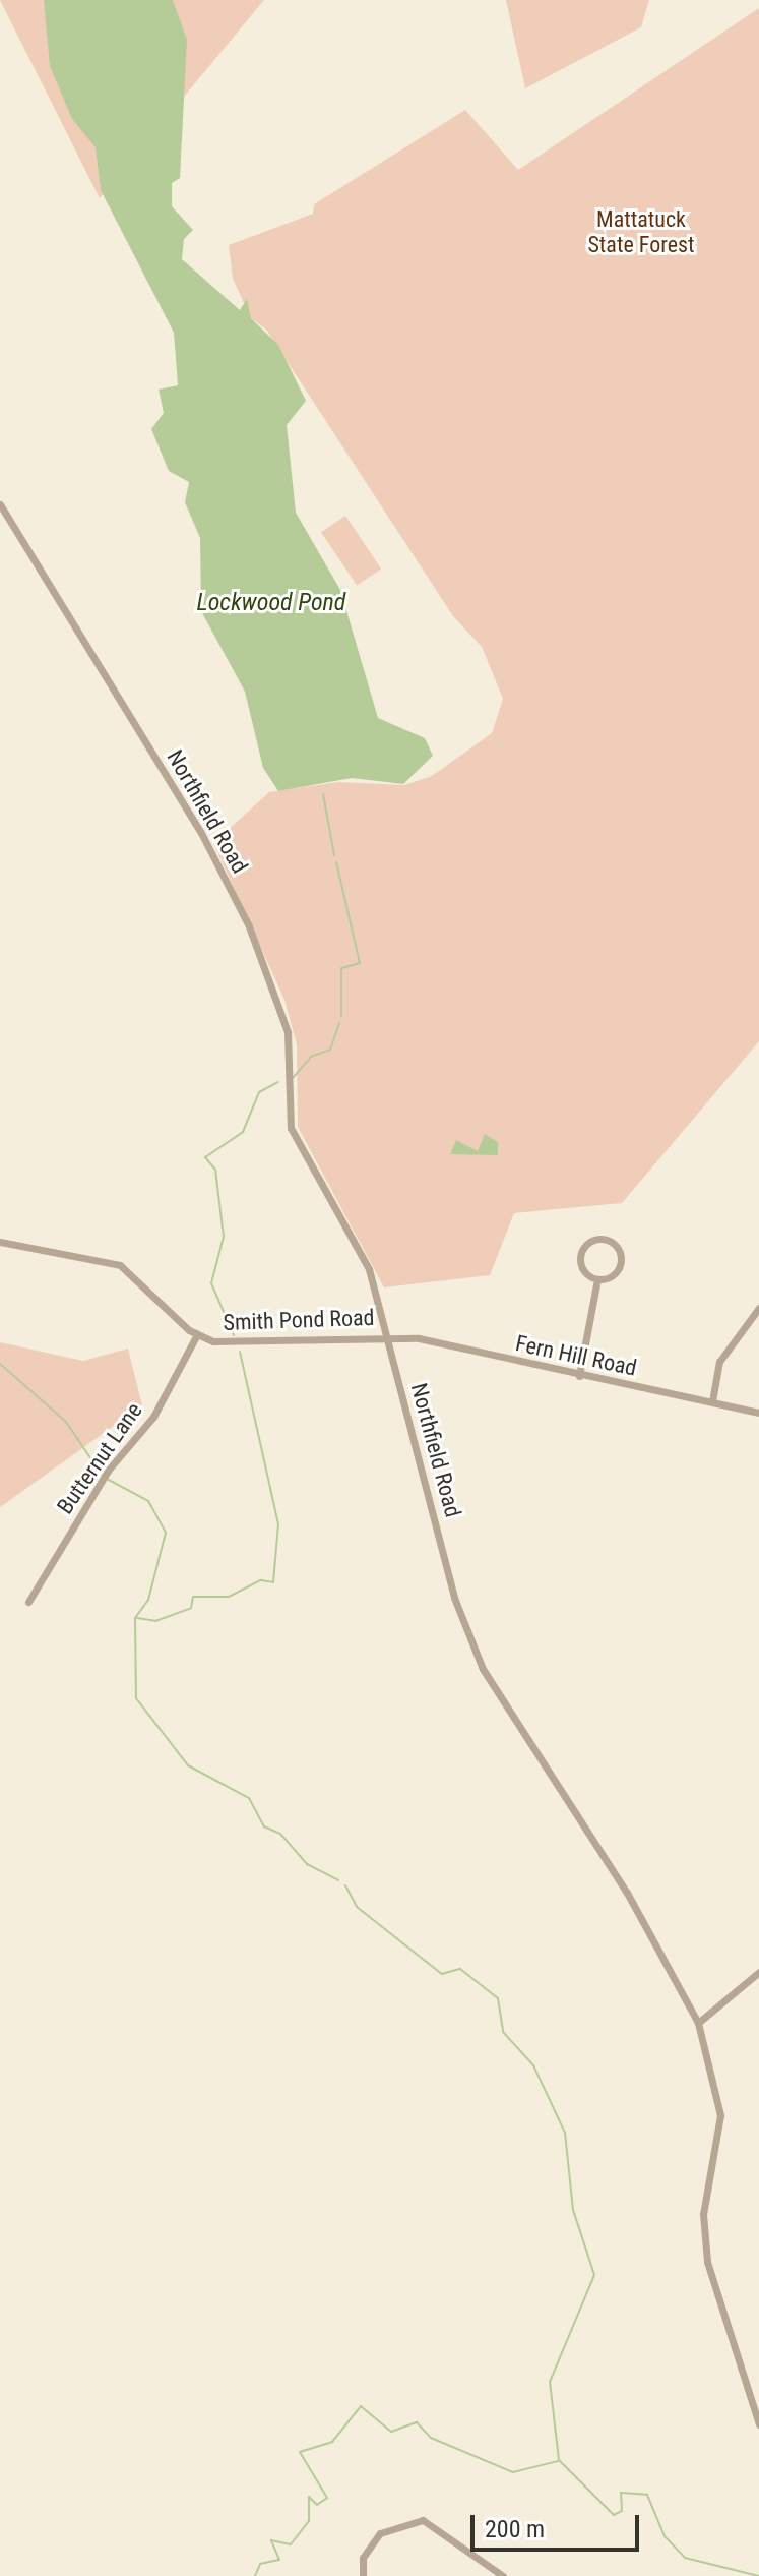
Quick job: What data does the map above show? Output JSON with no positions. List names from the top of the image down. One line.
{"streets":{"street":["Northfield Road","Smith Pond Road","Fern Hill Road","Butternut Lane"]},"crossings":[["Northfield Road","Smith Pond Road"],["Northfield Road","Fern Hill Road"],["Smith Pond Road","Fern Hill Road"],["Smith Pond Road","Butternut Lane"]],"water":["Lockwood Pond"],"parks":["Mattatuck State Forest"],"scale_bar":"200 m"}
